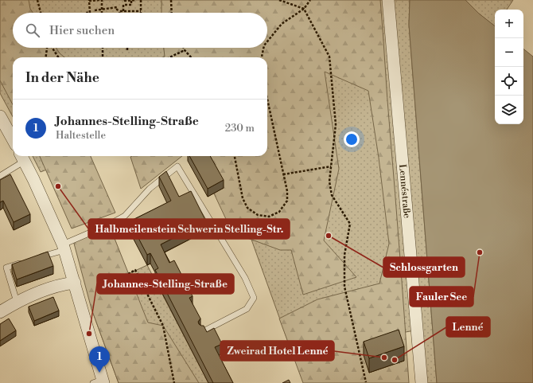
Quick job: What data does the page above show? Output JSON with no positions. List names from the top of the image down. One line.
{"streets":{"street":["Lennéstraße"]},"places":["Halbmeilenstein Schwerin Stelling-Str.","Schlossgarten","Fauler See","Johannes-Stelling-Straße","Zweirad Hotel Lenné","Lenné"],"page":{"map_buttons":["+","−"],"search":"Hier suchen","heading":"In der Nähe","list":[{"mark":"1","name":"Johannes-Stelling-Straße","note":"Haltestelle","value":"230 m"}],"pins":"1"}}
